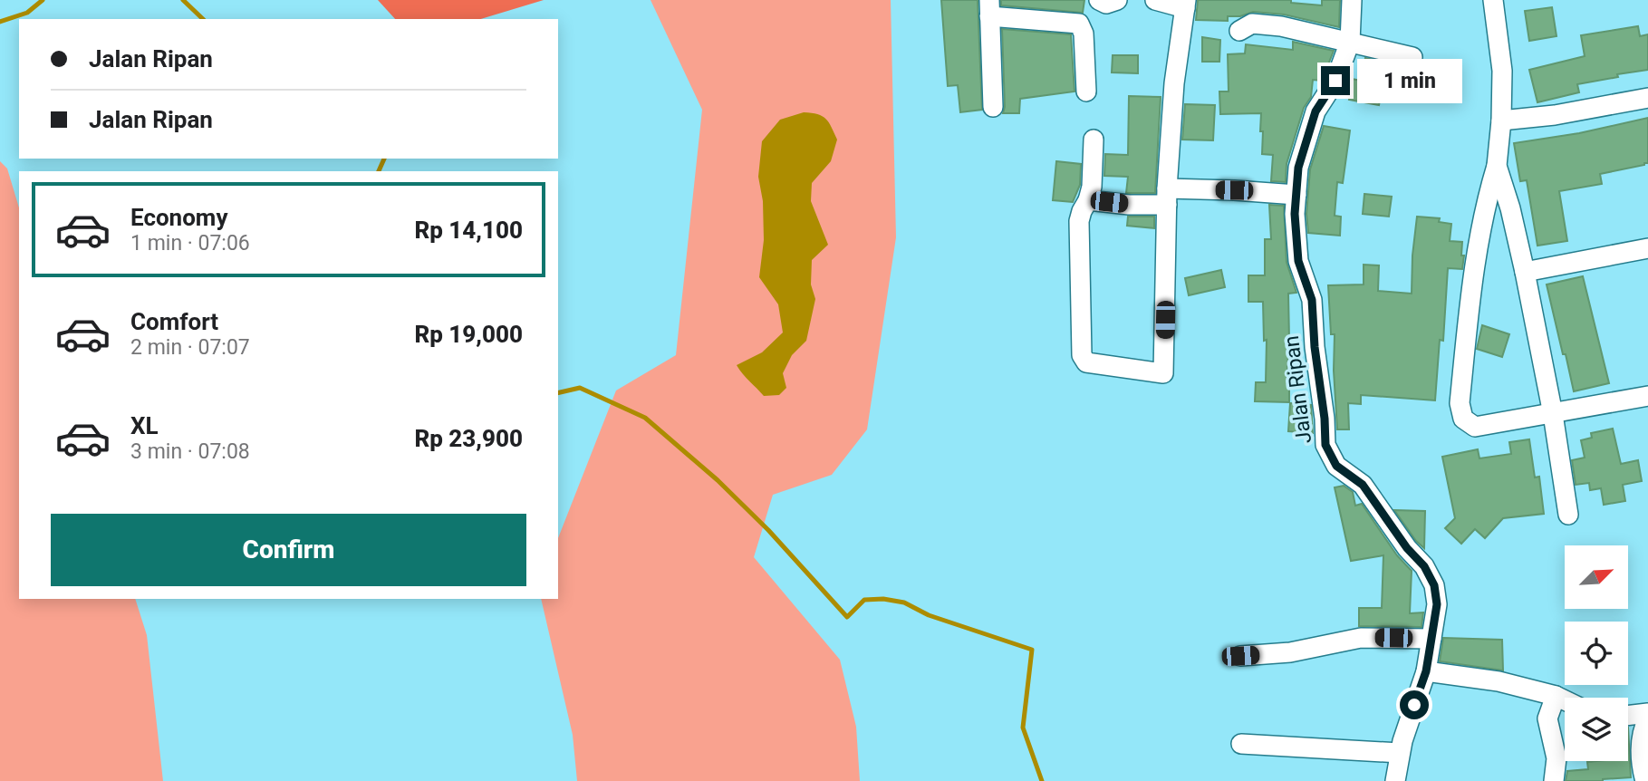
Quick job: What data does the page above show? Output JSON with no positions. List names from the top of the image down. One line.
{"streets":{"street":["Jalan Ripan"]},"north":"top right","page":{"banner":["Jalan Ripan","Jalan Ripan"],"bubble":"1 min","list":[{"name":"Economy","note":"1 min · 07:06","value":"Rp 14,100"},{"name":"Comfort","note":"2 min · 07:07","value":"Rp 19,000"},{"name":"XL","note":"3 min · 07:08","value":"Rp 23,900"}],"buttons":"Confirm"}}
